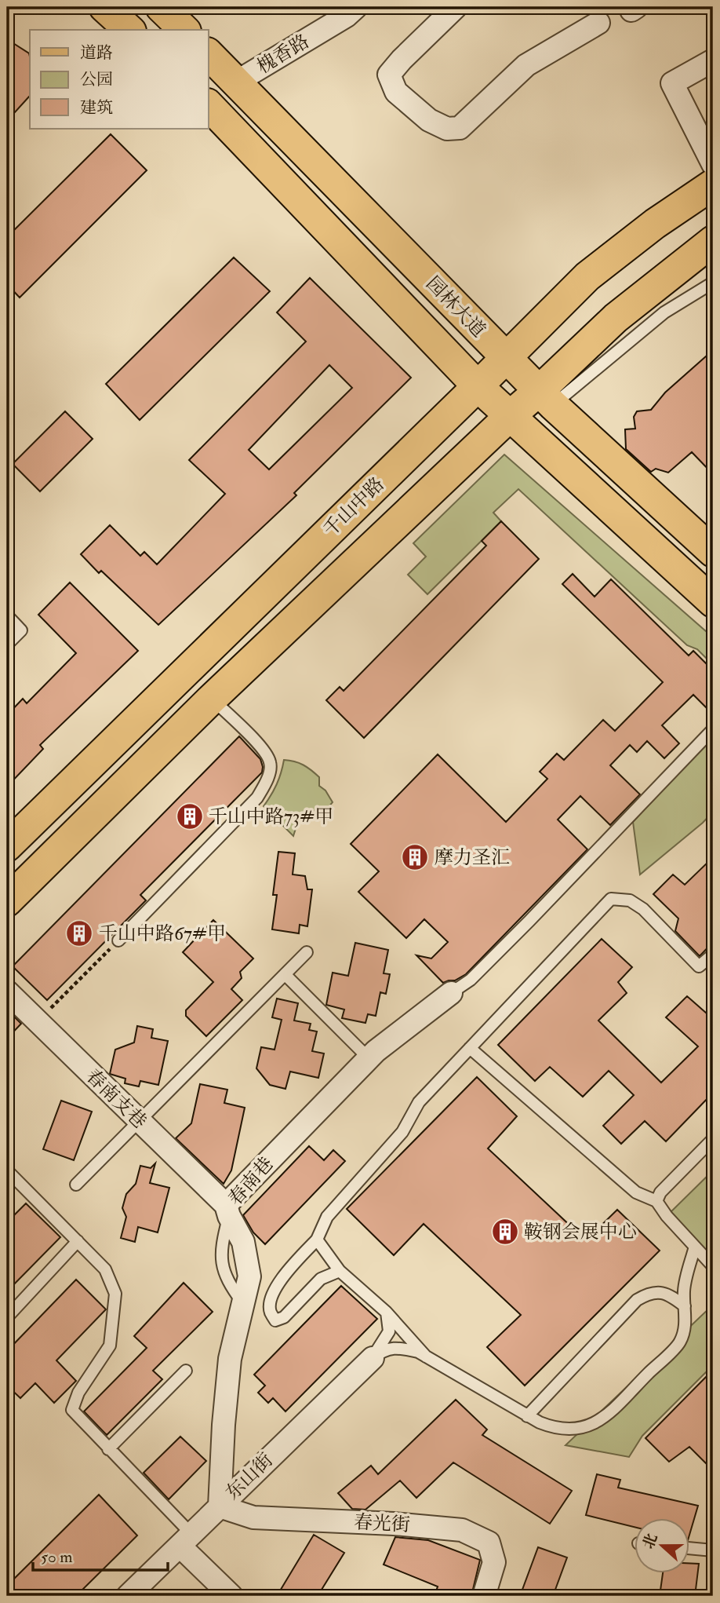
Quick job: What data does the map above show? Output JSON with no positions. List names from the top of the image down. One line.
{"streets":{"main road":["园林大道","千山中路"],"street":["槐香路","春南支巷","春南巷","东山街","春光街"]},"crossings":[["槐香路","园林大道"],["园林大道","千山中路"],["春南支巷","春南巷"],["春南巷","东山街"],["春南巷","春光街"],["东山街","春光街"]],"places":{"building":["千山中路73#甲","摩力圣汇","千山中路67#甲","鞍钢会展中心"]},"legend":["道路","公园","建筑"],"scale_bar":"50 m","north":"left"}
